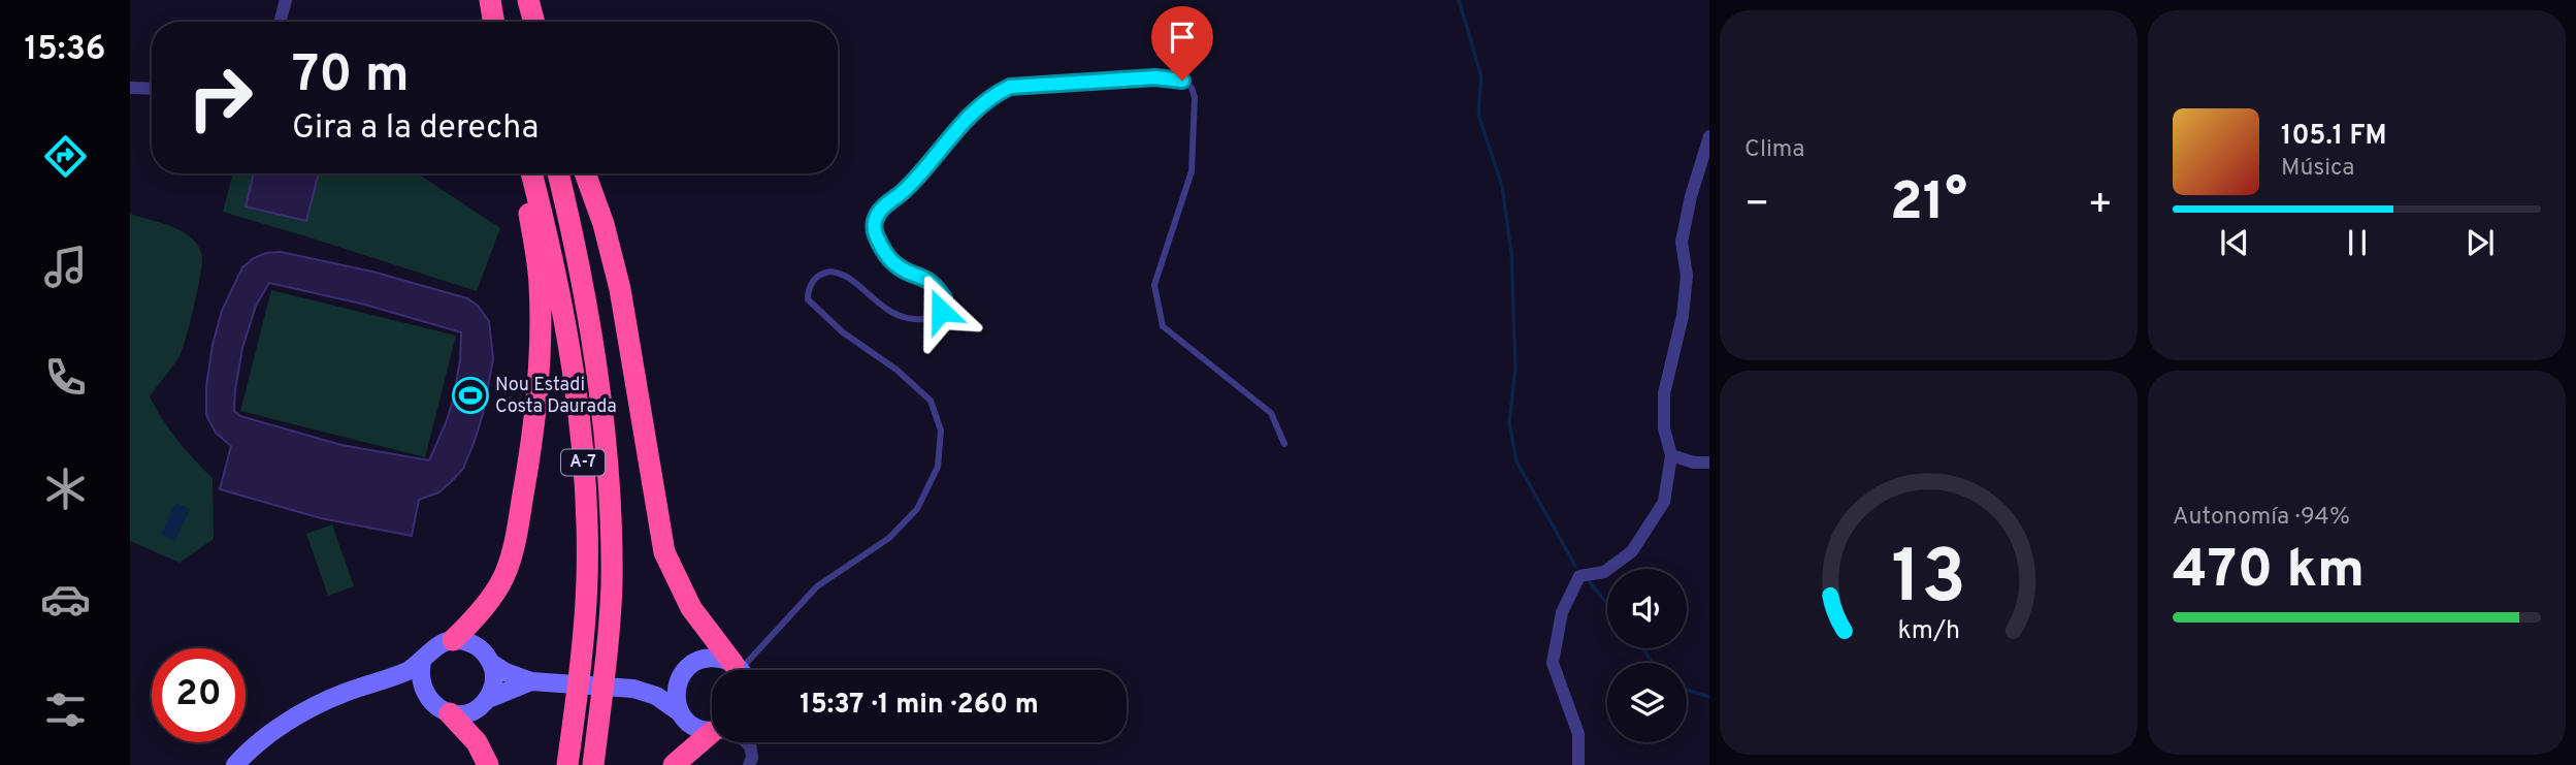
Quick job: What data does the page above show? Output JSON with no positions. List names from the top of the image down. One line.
{"streets":{"highway":["A-7"]},"places":{"sports":["Nou Estadi Costa Daurada"]},"page":{"tabs":"15:36","tile":["Clima",["Autonomía · 94%","470 km"]],"turn":["70 m","Gira a la derecha"],"song":["105.1 FM","Música"],"heat":["−","21°","+"],"limit":"20","trip":"15:37 · 1 min · 260 m","gauge":["13","km/h"]}}
